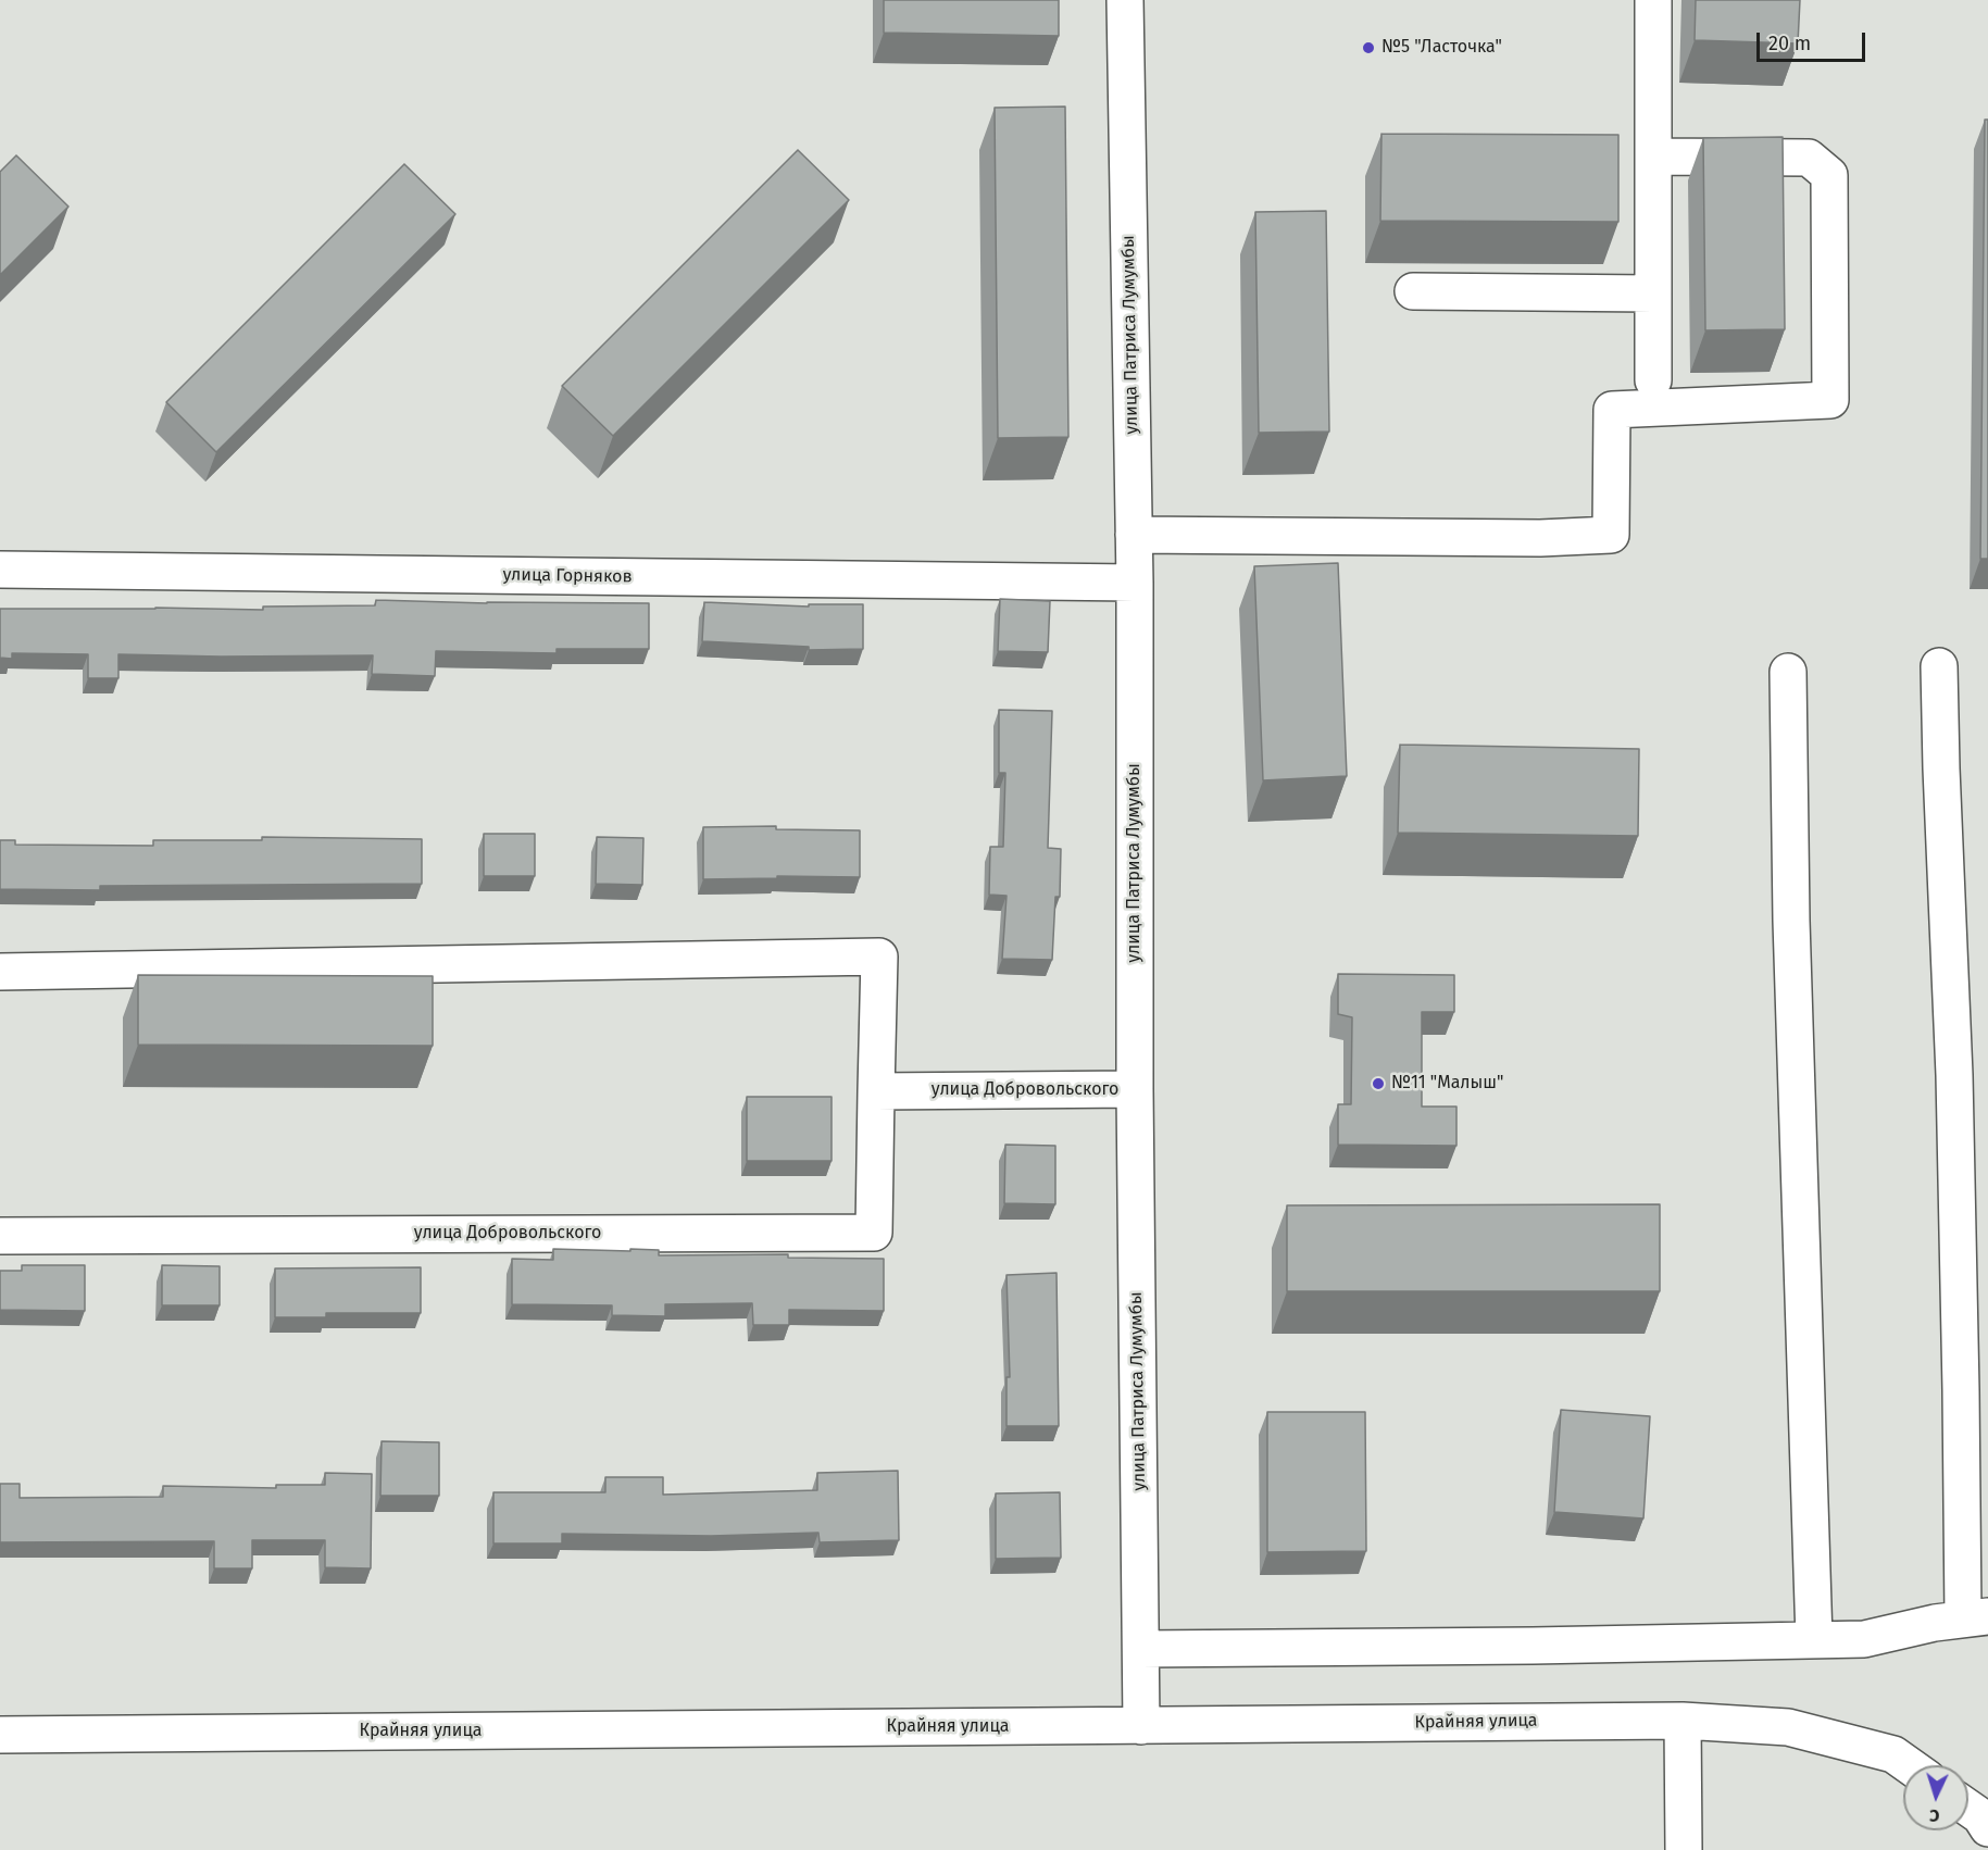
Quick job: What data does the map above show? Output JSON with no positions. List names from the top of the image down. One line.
{"streets":{"street":["улица Патриса Лумумбы","улица Горняков","улица Добровольского","Крайняя улица"]},"crossings":[["улица Патриса Лумумбы","улица Горняков"],["улица Патриса Лумумбы","улица Добровольского"],["улица Патриса Лумумбы","Крайняя улица"]],"places":["№5 \"Ласточка\"","№11 \"Малыш\""],"scale_bar":"20 m","north":"bottom"}
